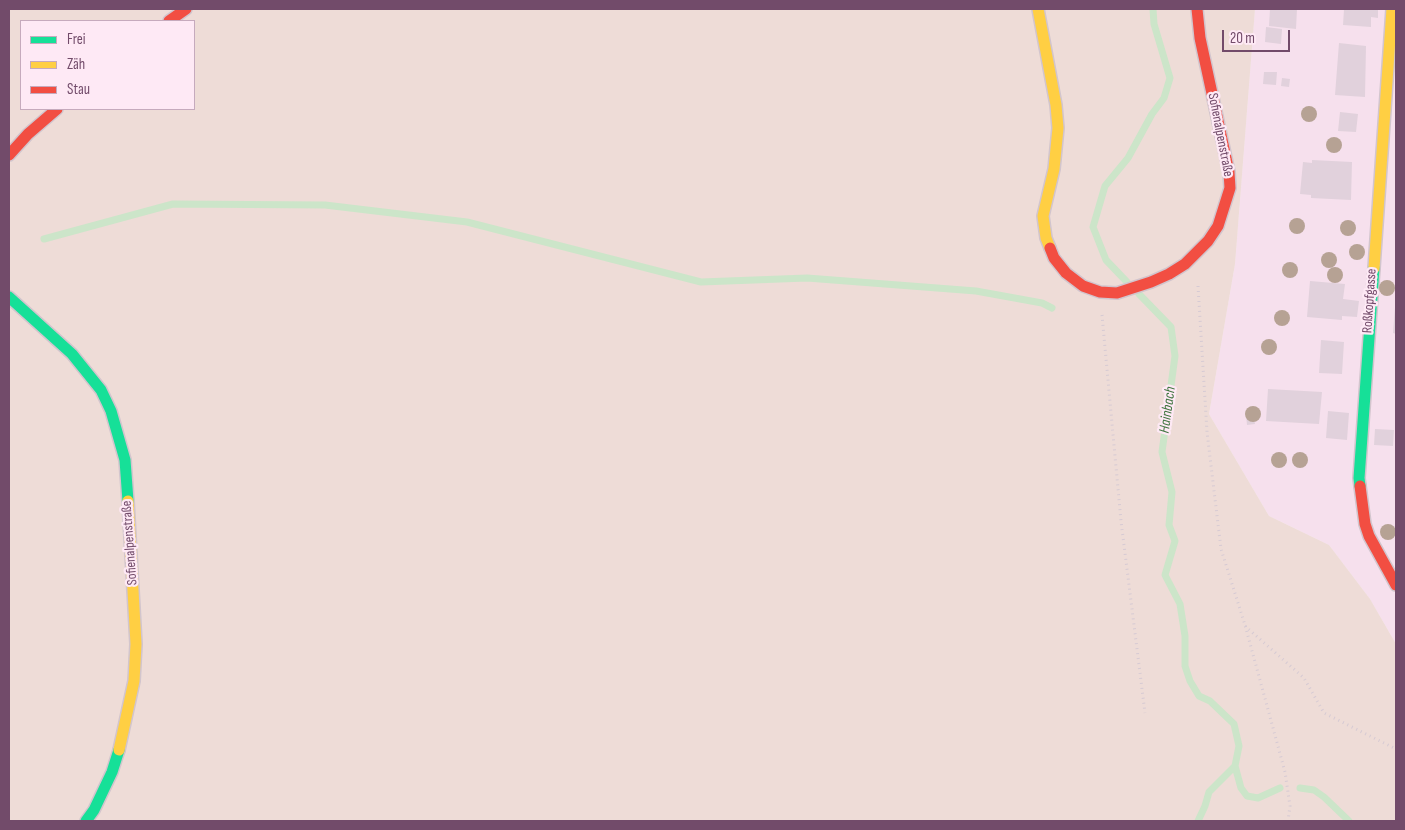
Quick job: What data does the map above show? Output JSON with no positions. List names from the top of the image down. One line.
{"streets":{"street":["Sofienalpenstraße","Roßkopfgasse"]},"water":["Hainbach"],"legend":["Frei","Zäh","Stau"],"scale_bar":"20 m"}
